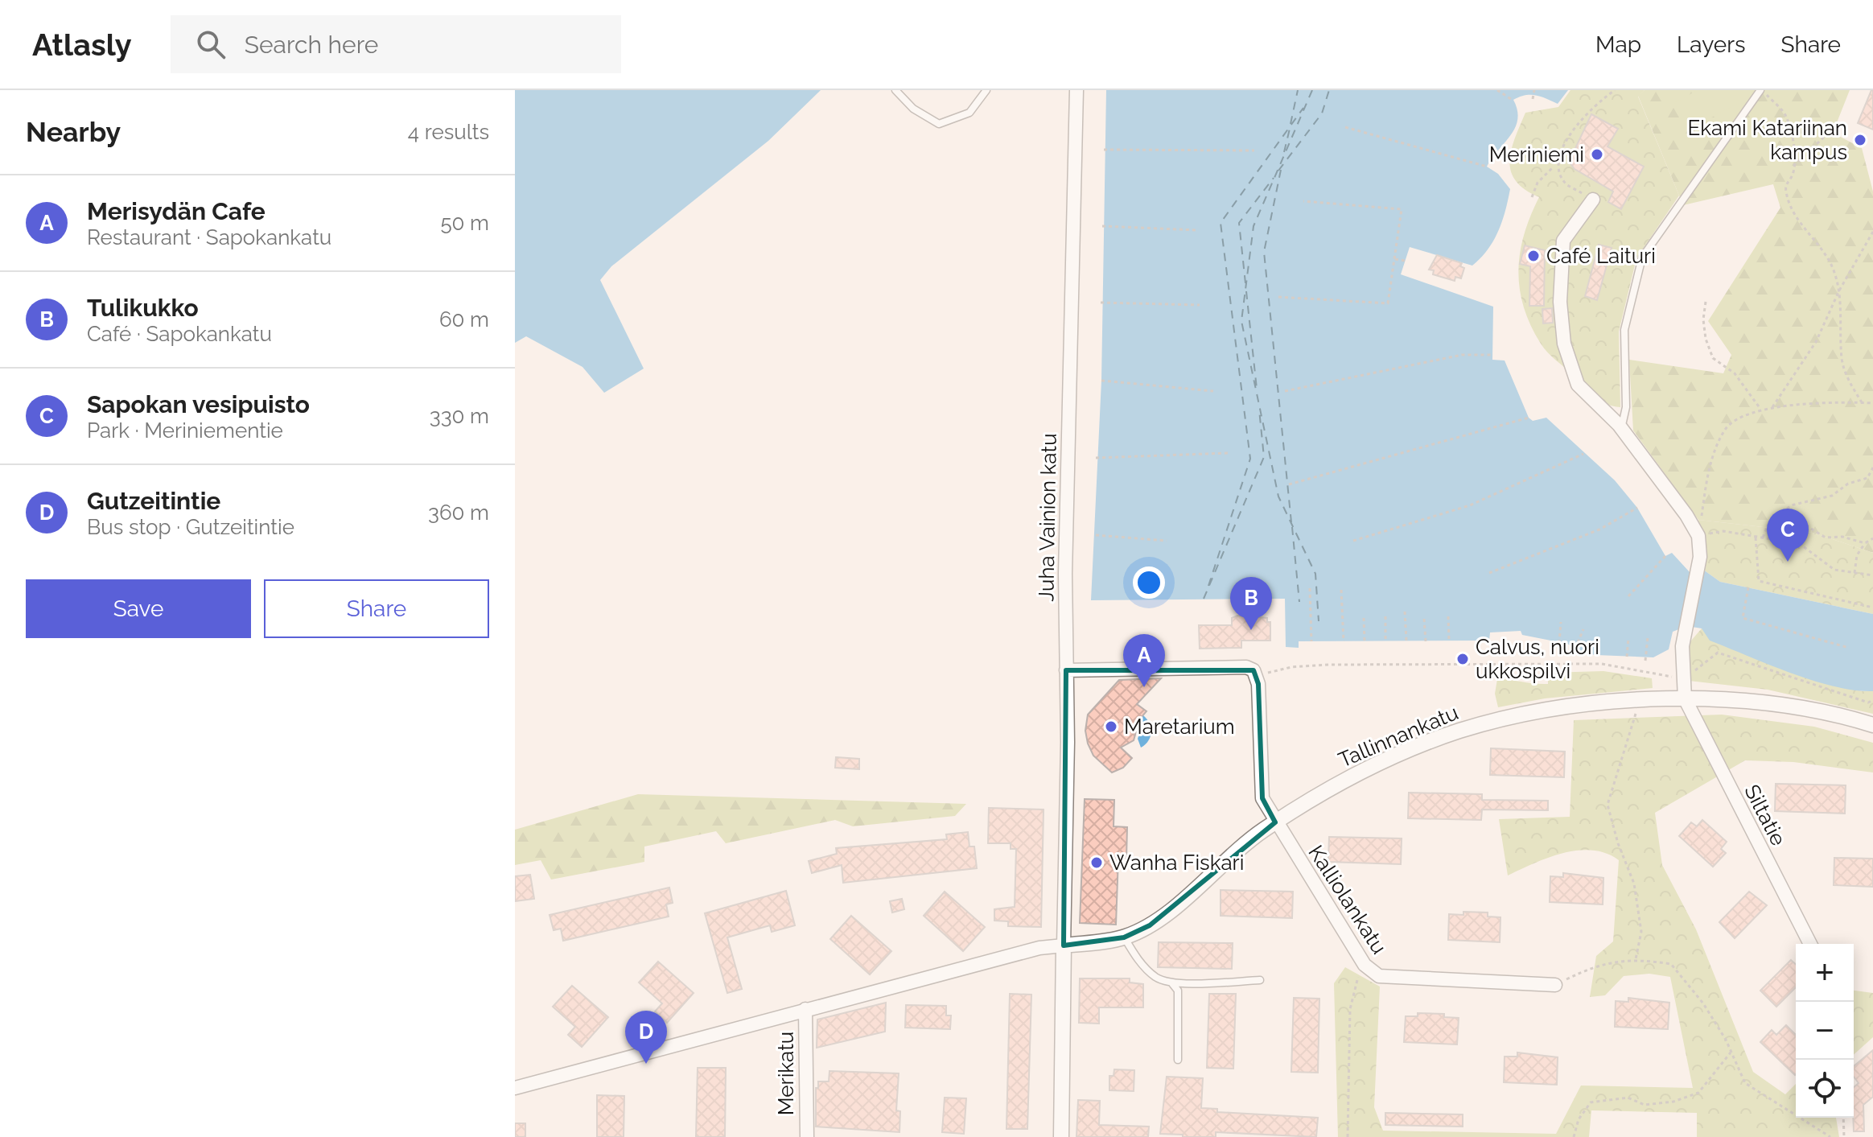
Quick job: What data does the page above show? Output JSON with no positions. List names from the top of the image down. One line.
{"streets":{"street":["Juha Vainion katu","Tallinnankatu","Siltatie","Kalliolankatu","Merikatu"]},"crossings":[["Juha Vainion katu","Tallinnankatu"],["Tallinnankatu","Siltatie"],["Tallinnankatu","Kalliolankatu"]],"places":["Ekami Katariinan kampus","Meriniemi","Café Laituri","Calvus, nuori ukkospilvi","Maretarium","Wanha Fiskari"],"page":{"header":"Atlasly","search":"Search here","nav":["Map","Layers","Share"],"heading":["Nearby","4 results"],"list":[{"mark":"A","name":"Merisydän Cafe","note":"Restaurant · Sapokankatu","value":"50 m"},{"mark":"B","name":"Tulikukko","note":"Café · Sapokankatu","value":"60 m"},{"mark":"C","name":"Sapokan vesipuisto","note":"Park · Meriniementie","value":"330 m"},{"mark":"D","name":"Gutzeitintie","note":"Bus stop · Gutzeitintie","value":"360 m"}],"pins":["C","B","A","D"],"buttons":["Save","Share"],"map_buttons":["+","−"]}}
